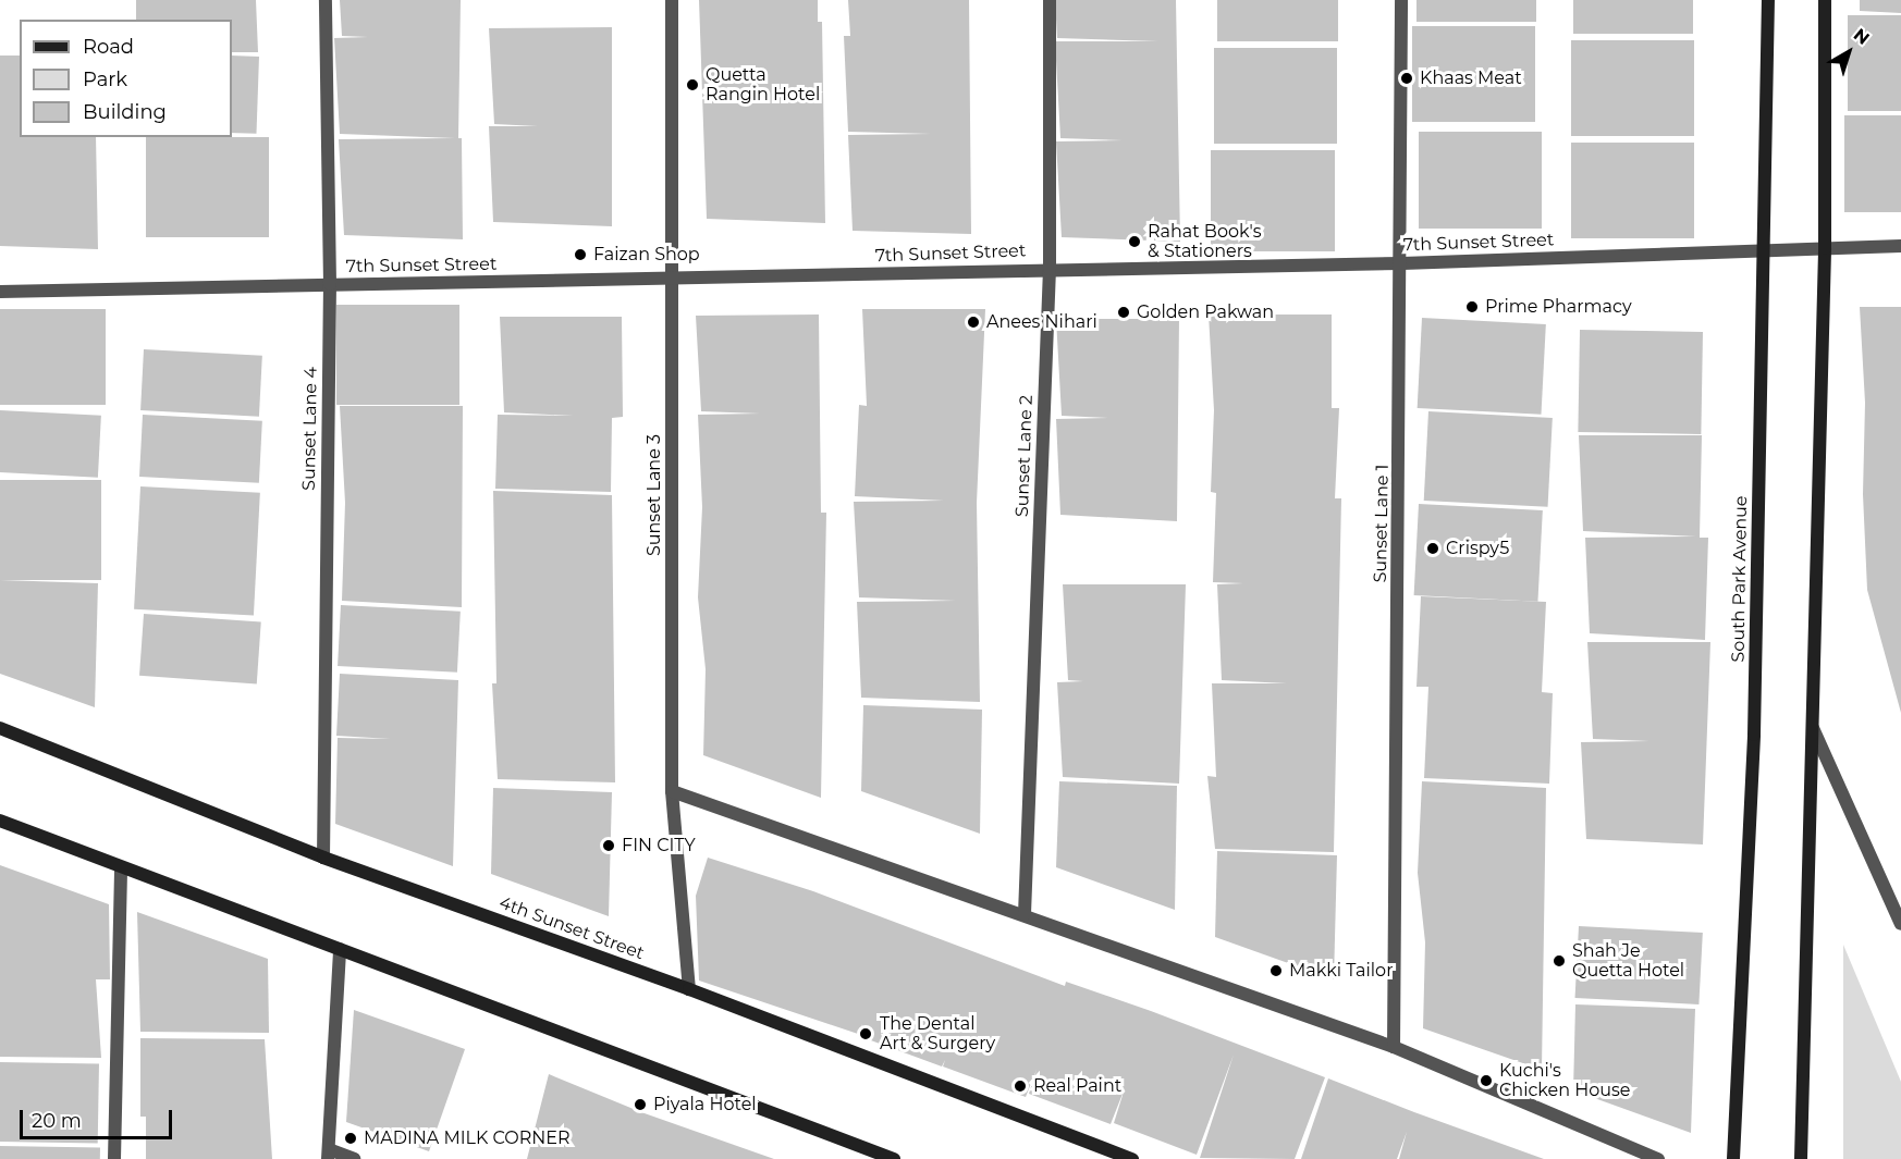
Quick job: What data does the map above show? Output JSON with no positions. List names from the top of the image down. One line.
{"streets":{"street":["7th Sunset Street","Sunset Lane 4","Sunset Lane 2","Sunset Lane 3","Sunset Lane 1","South Park Avenue","4th Sunset Street"]},"crossings":[["7th Sunset Street","Sunset Lane 4"],["7th Sunset Street","Sunset Lane 2"],["7th Sunset Street","Sunset Lane 3"],["7th Sunset Street","Sunset Lane 1"],["7th Sunset Street","South Park Avenue"],["Sunset Lane 4","4th Sunset Street"],["Sunset Lane 3","4th Sunset Street"]],"places":["Khaas Meat","Quetta Rangin Hotel","Rahat Book's & Stationers","Faizan Shop","Prime Pharmacy","Golden Pakwan","Anees Nihari","Crispy5","FIN CITY","Shah Je Quetta Hotel","Makki Tailor","The Dental Art & Surgery","Kuchi's Chicken House","Real Paint","Piyala Hotel","MADINA MILK CORNER"],"legend":["Road","Park","Building"],"scale_bar":"20 m","north":"top right"}
